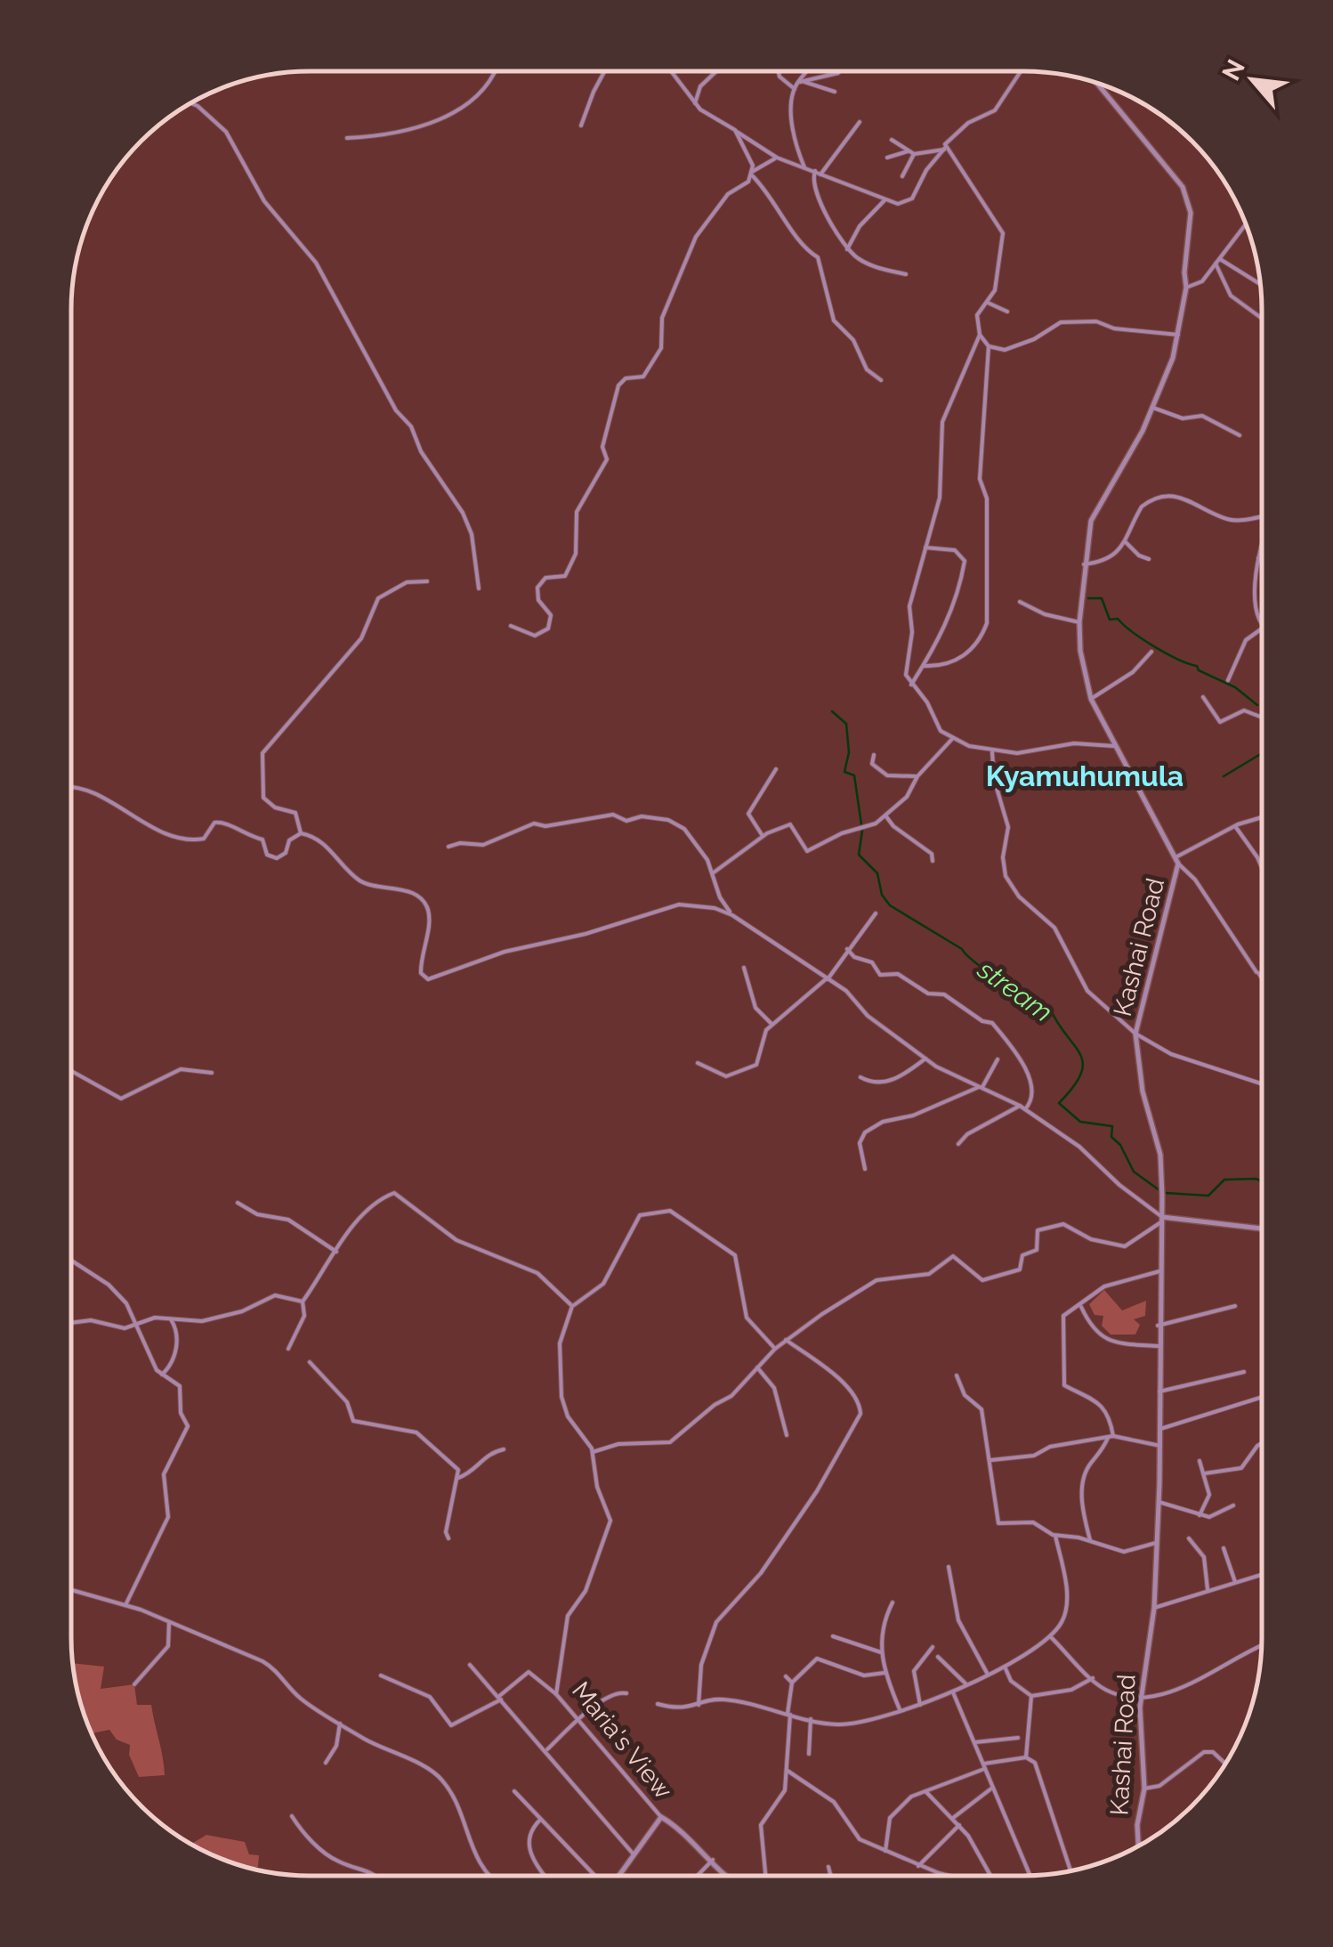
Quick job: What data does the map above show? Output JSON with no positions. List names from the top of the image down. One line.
{"streets":{"street":["Kashai Road","Maria's View"]},"districts":["Kyamuhumula"],"water":["stream"],"north":"top left"}
